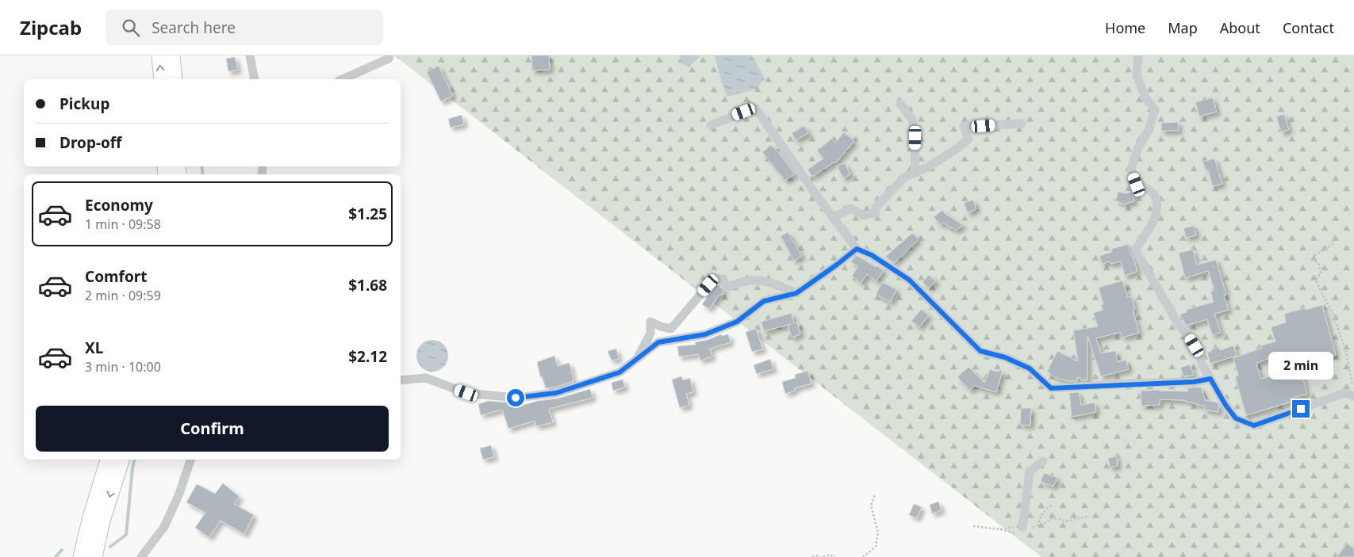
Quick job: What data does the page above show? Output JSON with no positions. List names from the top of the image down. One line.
{"page":{"header":"Zipcab","search":"Search here","nav":["Home","Map","About","Contact"],"banner":["Pickup","Drop-off"],"list":[{"name":"Economy","note":"1 min · 09:58","value":"$1.25"},{"name":"Comfort","note":"2 min · 09:59","value":"$1.68"},{"name":"XL","note":"3 min · 10:00","value":"$2.12"}],"bubble":"2 min","buttons":"Confirm"}}
